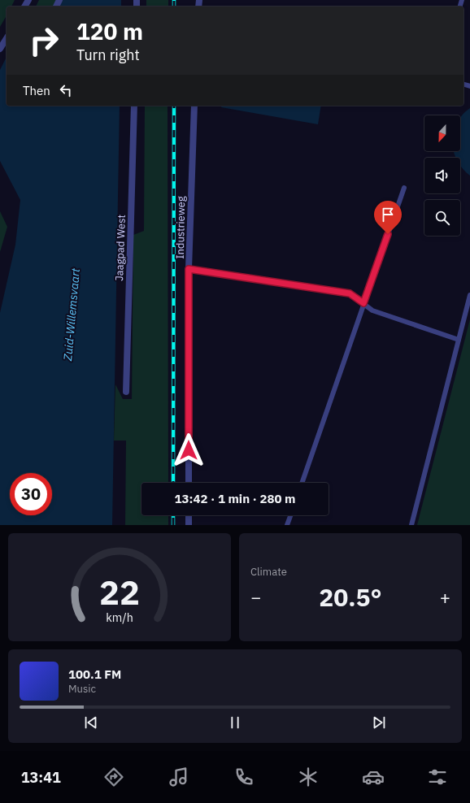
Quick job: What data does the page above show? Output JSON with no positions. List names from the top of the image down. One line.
{"streets":{"street":["Industrieweg","Jaagpad West"]},"water":["Zuid-Willemsvaart"],"north":"bottom","page":{"turn":["120 m","Turn right"],"then":"Then","limit":"30","trip":"13:42 · 1 min · 280 m","tile":"Climate","heat":["−","20.5°","+"],"song":["100.1 FM","Music"],"tabs":"13:41","gauge":["22","km/h"]}}
